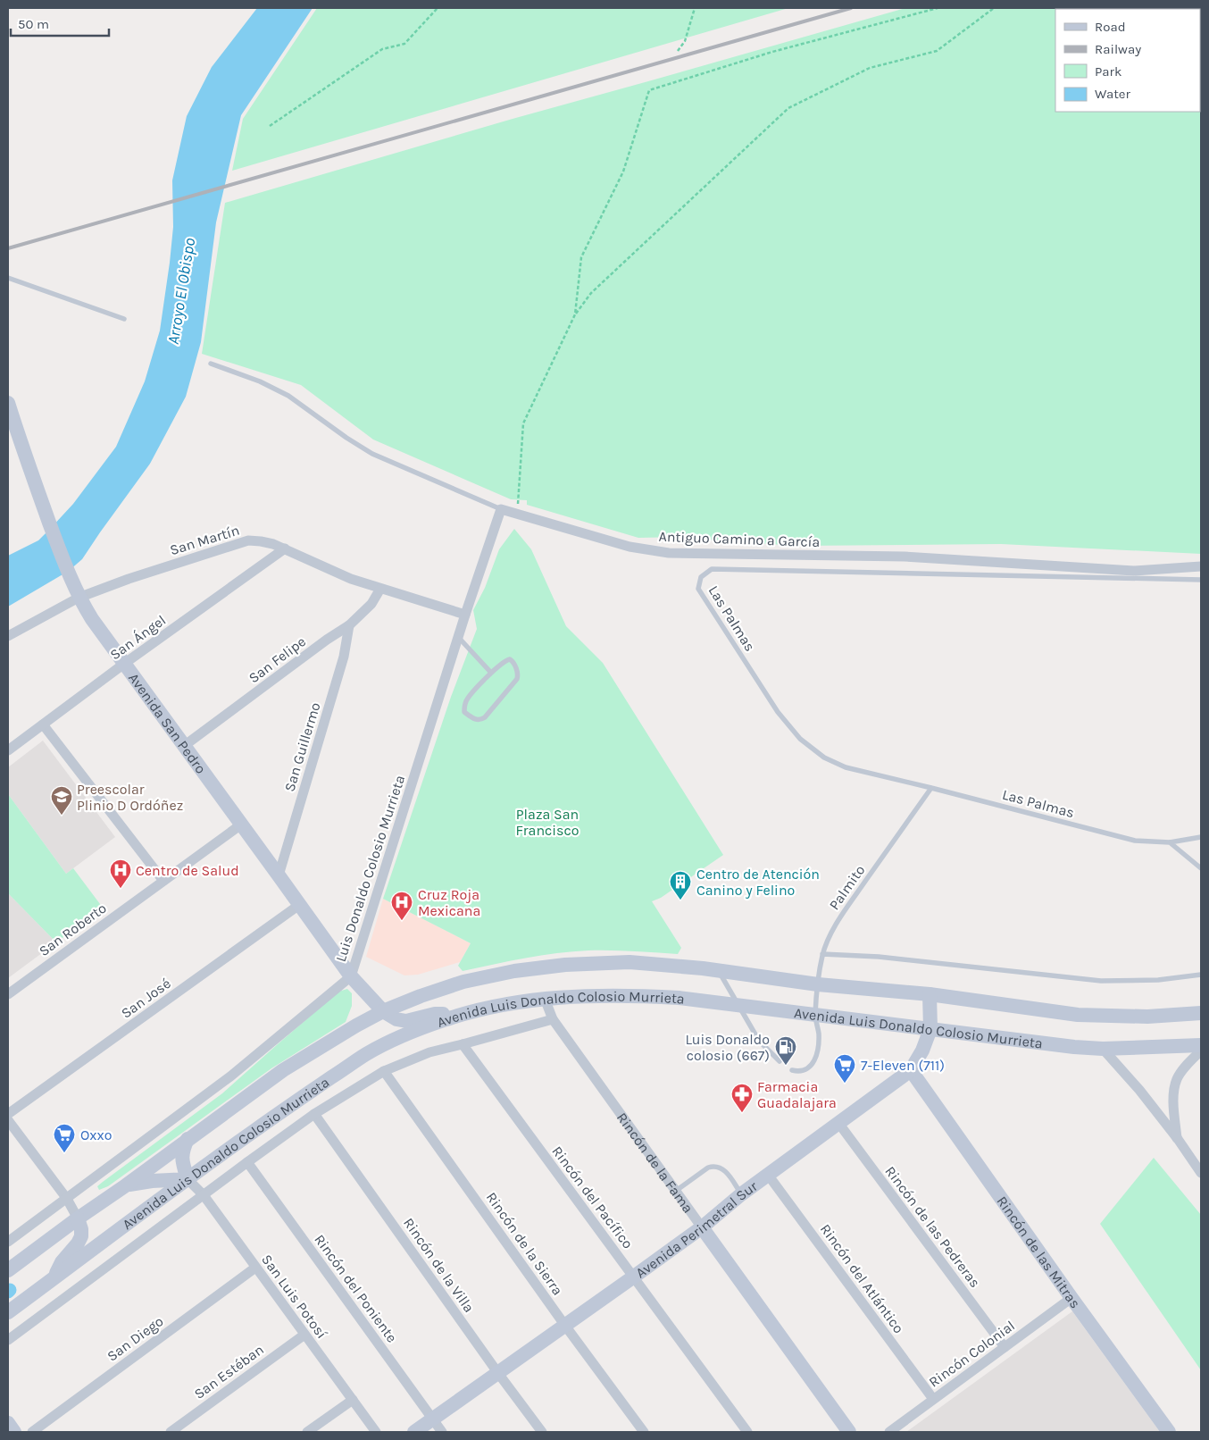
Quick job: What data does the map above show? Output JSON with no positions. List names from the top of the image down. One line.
{"streets":{"main road":["Avenida San Pedro","Avenida Luis Donaldo Colosio Murrieta","Rincón de la Fama","Avenida Perimetral Sur","Rincón de las Mitras"],"street":["Antiguo Camino a García","San Martín","San Ángel","San Felipe","San Guillermo","Luis Donaldo Colosio Murrieta","San Roberto","San José","Rincón del Pacífico","Rincón de las Pedreras","Rincón de la Sierra","Rincón de la Villa","Rincón del Atlántico","Rincón del Poniente","San Luis Potosí","San Diego","Rincón Colonial","San Estéban"],"lane":["Las Palmas","Palmito"]},"crossings":[["Antiguo Camino a García","Luis Donaldo Colosio Murrieta"],["San Martín","San Ángel"],["San Martín","San Felipe"],["San Martín","Avenida San Pedro"],["San Martín","Luis Donaldo Colosio Murrieta"],["Las Palmas","Palmito"],["San Ángel","Avenida San Pedro"],["San Felipe","Avenida San Pedro"],["San Felipe","San Guillermo"],["Avenida San Pedro","San Guillermo"],["Avenida San Pedro","Luis Donaldo Colosio Murrieta"],["Avenida San Pedro","San Roberto"],["Avenida San Pedro","San José"],["Palmito","Avenida Luis Donaldo Colosio Murrieta"],["Avenida Luis Donaldo Colosio Murrieta","Rincón de la Fama"],["Avenida Luis Donaldo Colosio Murrieta","Avenida Perimetral Sur"],["Avenida Luis Donaldo Colosio Murrieta","San Luis Potosí"],["Rincón de la Fama","Avenida Perimetral Sur"],["Rincón del Pacífico","Avenida Perimetral Sur"],["Rincón de las Pedreras","Avenida Perimetral Sur"],["Rincón de las Pedreras","Rincón Colonial"],["Avenida Perimetral Sur","Rincón de la Sierra"],["Avenida Perimetral Sur","Rincón de las Mitras"],["Avenida Perimetral Sur","Rincón de la Villa"],["Avenida Perimetral Sur","Rincón del Atlántico"],["Avenida Perimetral Sur","Rincón del Poniente"],["Rincón de las Mitras","Rincón Colonial"],["Rincón del Atlántico","Rincón Colonial"],["San Luis Potosí","San Diego"],["San Luis Potosí","San Estéban"]],"water":["Arroyo El Obispo"],"parks":["Plaza San Francisco"],"places":{"school or university":["Preescolar Plinio D Ordóñez"],"hospital":["Centro de Salud","Cruz Roja Mexicana"],"building":["Centro de Atención Canino y Felino"],"fuel station":["Luis Donaldo colosio (667)"],"supermarket":["7-Eleven (711)","Oxxo"],"pharmacy":["Farmacia Guadalajara"]},"legend":["Road","Railway","Park","Water"],"scale_bar":"50 m"}
